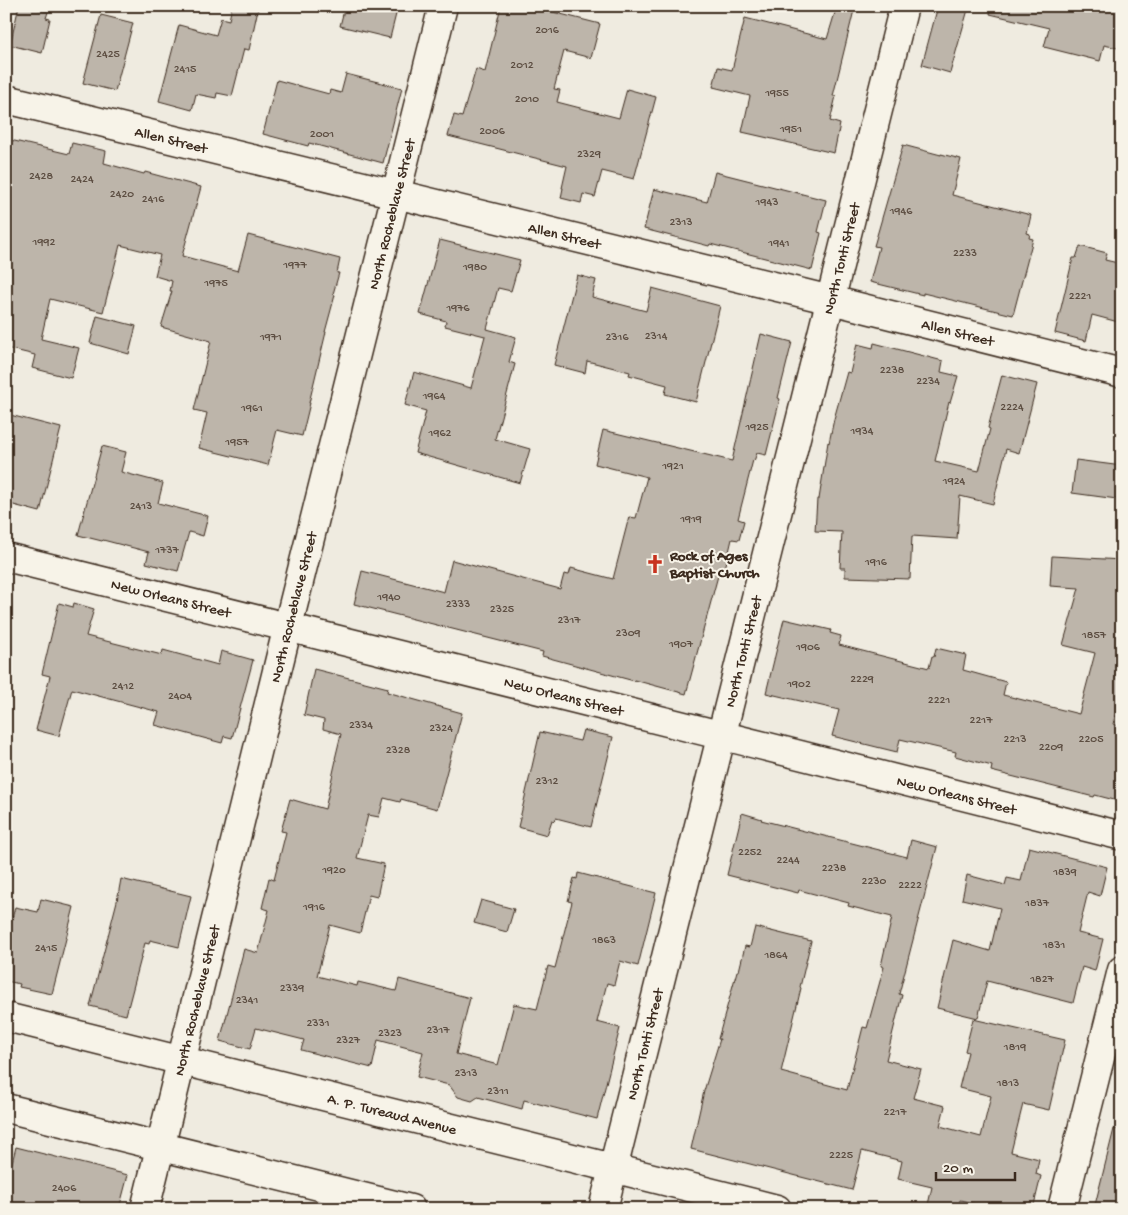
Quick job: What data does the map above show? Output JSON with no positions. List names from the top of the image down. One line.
{"streets":{"street":["Allen Street","North Rocheblave Street","North Tonti Street","New Orleans Street","A. P. Tureaud Avenue"]},"crossings":[["Allen Street","North Rocheblave Street"],["Allen Street","North Tonti Street"],["North Rocheblave Street","New Orleans Street"],["North Rocheblave Street","A. P. Tureaud Avenue"],["North Tonti Street","New Orleans Street"],["North Tonti Street","A. P. Tureaud Avenue"]],"places":{"church":["Rock of Ages Baptist Church"]},"house_numbers":["2016","2425","2012","2415","1955","2010","1951","2006","2001","2329","2428","2424","2420","2416","1943","1946","2313","1992","1941","2233","1977","1980","1975","2221","1976","2314","1971","2316","2238","2234","1964","2224","1961","1925","1934","1962","1957","1921","1924","2413","1919","1737","1916","1940","2333","2325","2317","2309","1857","1907","1906","2229","1902","2412","2404","2221","2217","2334","2324","2213","2205","2209","2328","2312","2252","2244","2238","1920","1839","2230","2222","1837","1916","1863","1831","2415","1864","1827","2339","2341","2331","2317","2323","2327","1819","2313","1813","2311","2217","2225","2406"],"scale_bar":"20 m"}
